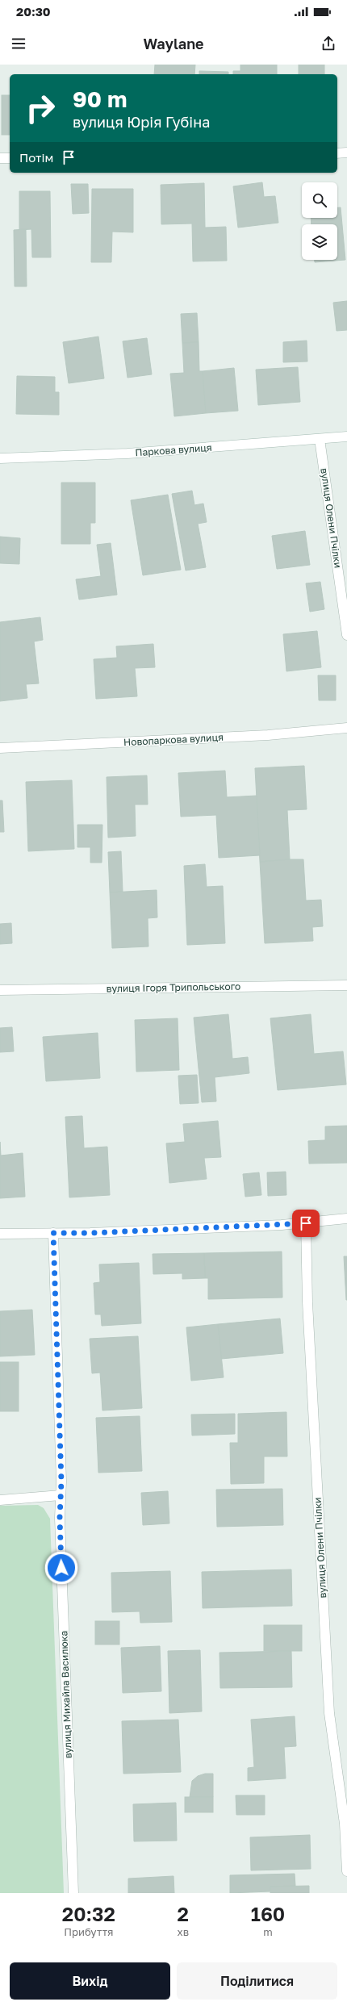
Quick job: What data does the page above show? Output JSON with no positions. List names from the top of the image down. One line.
{"streets":{"street":["Паркова вулиця","вулиця Олени Пчілки","Новопаркова вулиця","вулиця Ігоря Трипольського","вулиця Михайла Василюка"]},"crossings":[["Паркова вулиця","вулиця Олени Пчілки"]],"page":{"status":"20:30","header":"Waylane","turn":["90 m","вулиця Юрія Губіна"],"then":"Потім","eta":["20:32","Прибуття","2","хв","160","m"],"buttons":["Вихід","Поділитися"]}}
